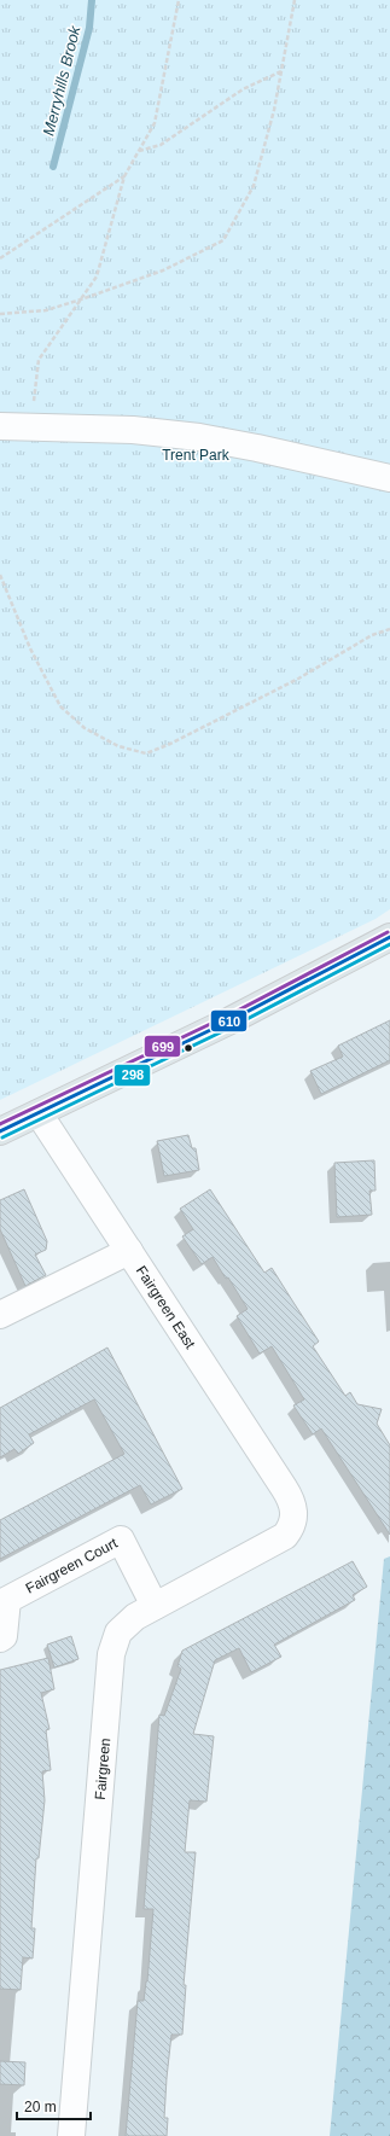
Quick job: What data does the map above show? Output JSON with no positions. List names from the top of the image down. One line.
{"streets":{"street":["Fairgreen East","Fairgreen Court","Fairgreen"]},"crossings":[["Fairgreen East","Fairgreen"],["Fairgreen Court","Fairgreen"]],"water":["Merryhills Brook"],"parks":["Trent Park"],"lines":["transit line 699","transit line 610","transit line 298"],"scale_bar":"20 m"}
